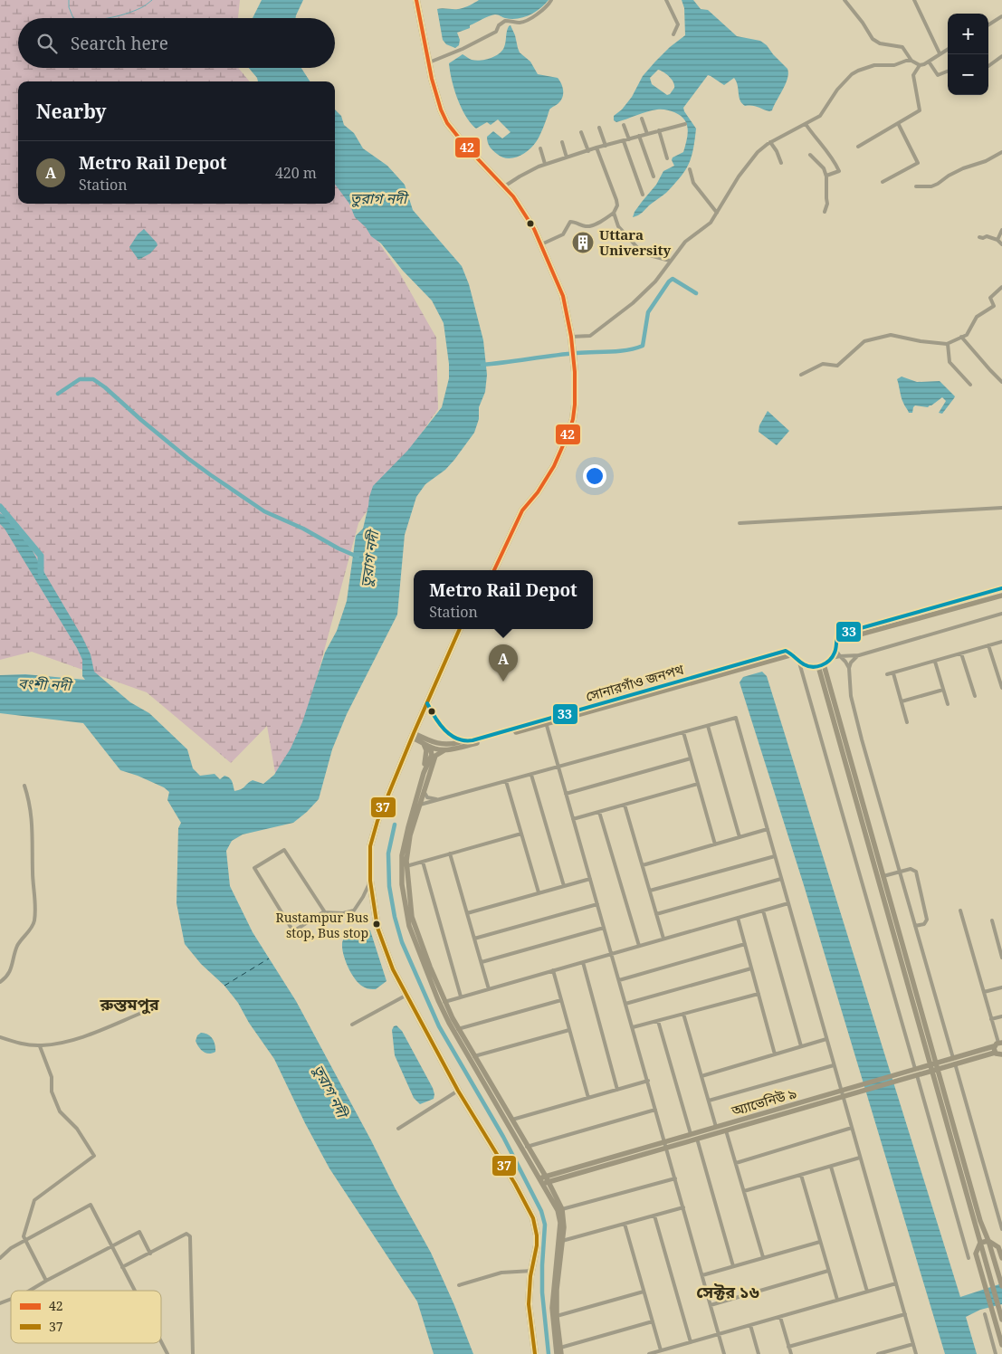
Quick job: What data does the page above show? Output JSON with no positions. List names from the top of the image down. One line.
{"streets":{"street":["সোনারগাঁও জনপথ","অ্যাভেনিউ ৯"]},"districts":["রুস্তমপুর","সেক্টর ১৬"],"water":["তুরাগ নদী","বংশী নদী"],"places":{"building":["Uttara University"],"other":["Rustampur Bus stop, Bus stop"]},"lines":["transit line 42","transit line 33","transit line 37"],"legend":["42","37"],"page":{"map_buttons":["+","−"],"search":"Search here","heading":"Nearby","list":[{"mark":"A","name":"Metro Rail Depot","note":"Station","value":"420 m"}],"popup":["Metro Rail Depot","Station"],"pins":"A"}}
